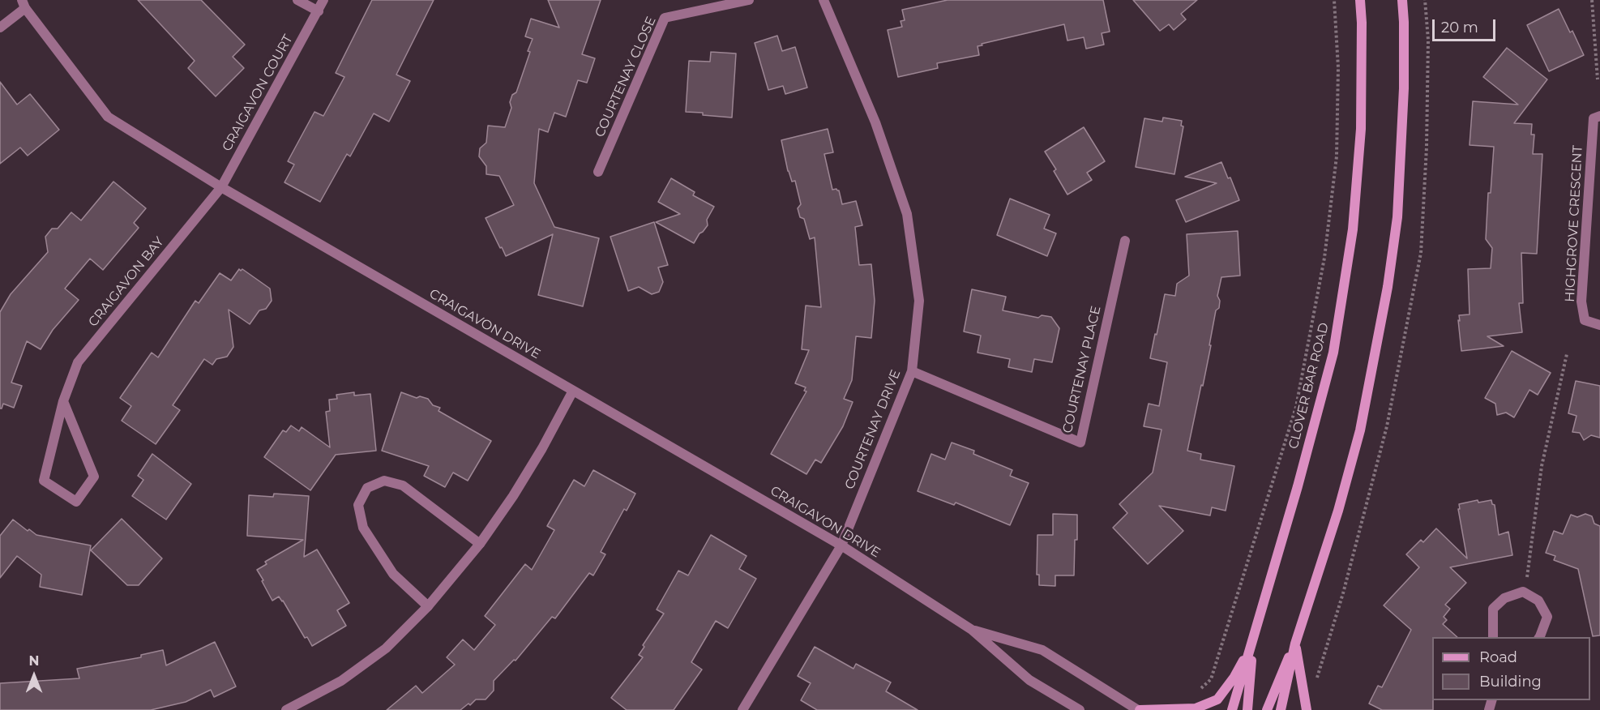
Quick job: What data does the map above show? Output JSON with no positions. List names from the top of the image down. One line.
{"streets":{"main road":["CLOVER BAR ROAD"],"street":["COURTENAY CLOSE","CRAIGAVON COURT","HIGHGROVE CRESCENT","CRAIGAVON BAY","CRAIGAVON DRIVE","COURTENAY PLACE","COURTENAY DRIVE"]},"crossings":[["CRAIGAVON COURT","CRAIGAVON BAY"],["CRAIGAVON COURT","CRAIGAVON DRIVE"],["CRAIGAVON BAY","CRAIGAVON DRIVE"],["CRAIGAVON DRIVE","COURTENAY DRIVE"],["COURTENAY PLACE","COURTENAY DRIVE"]],"legend":["Road","Building"],"scale_bar":"20 m","north":"top"}
